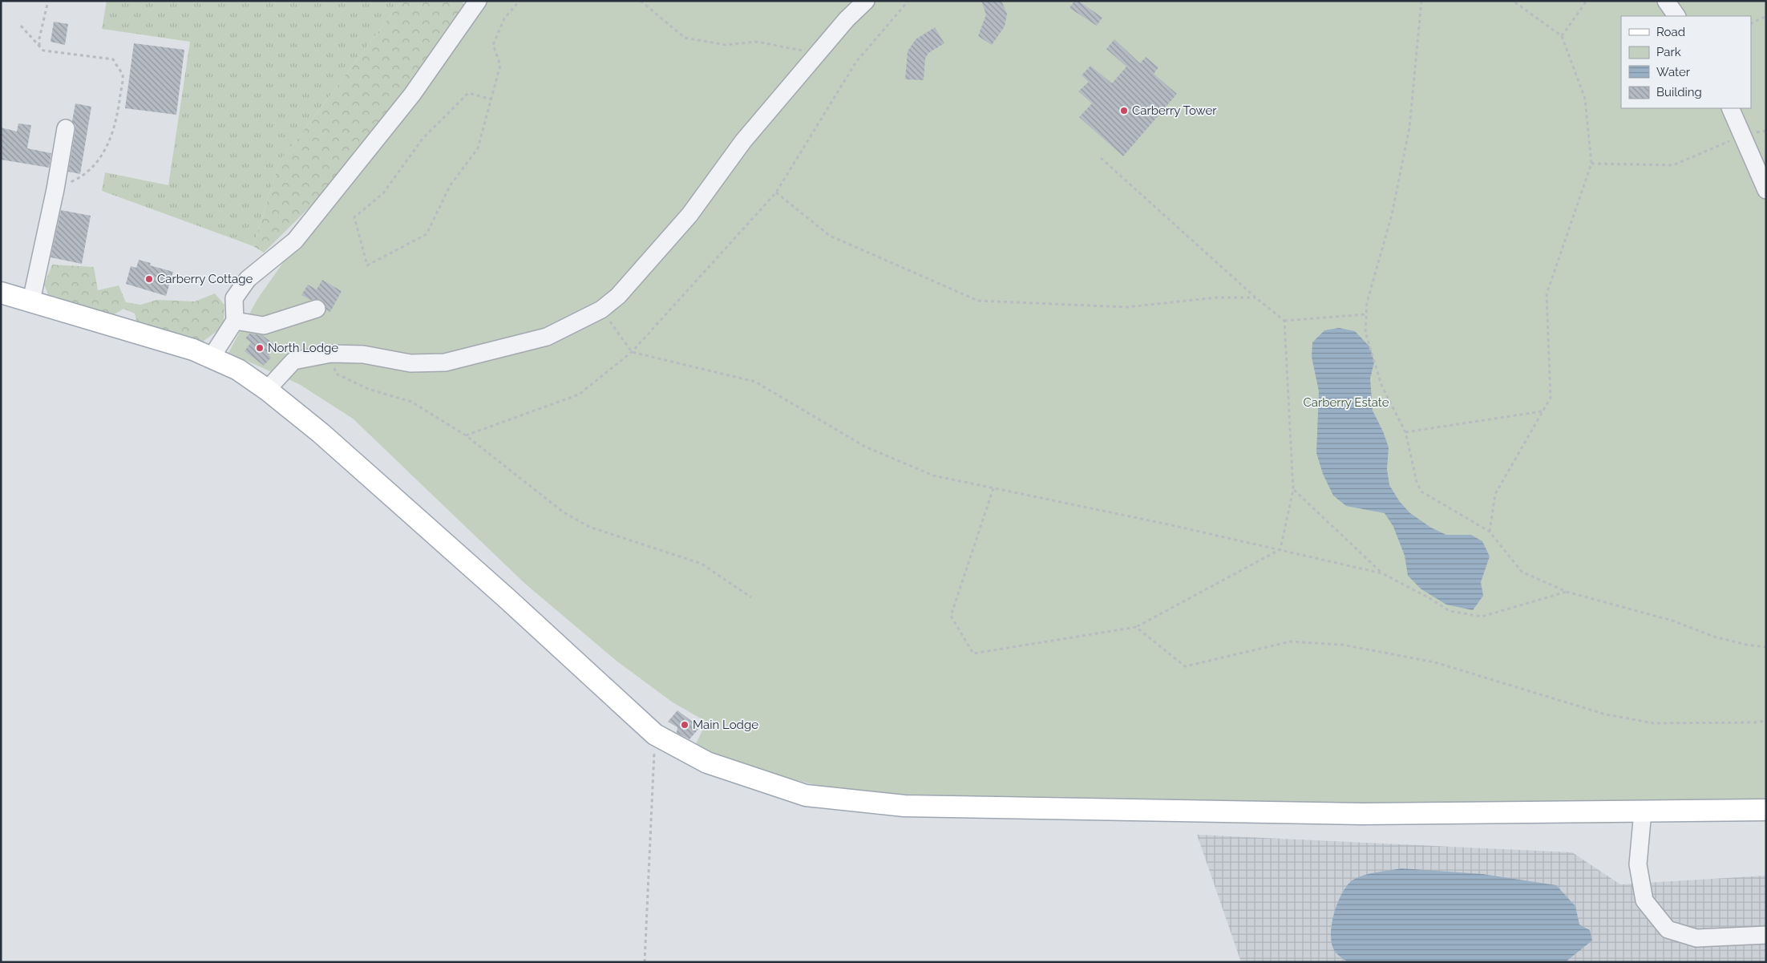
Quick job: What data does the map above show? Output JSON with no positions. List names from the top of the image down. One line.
{"parks":["Carberry Estate"],"places":["Carberry Tower","Carberry Cottage","North Lodge","Main Lodge"],"legend":["Road","Park","Water","Building"]}
